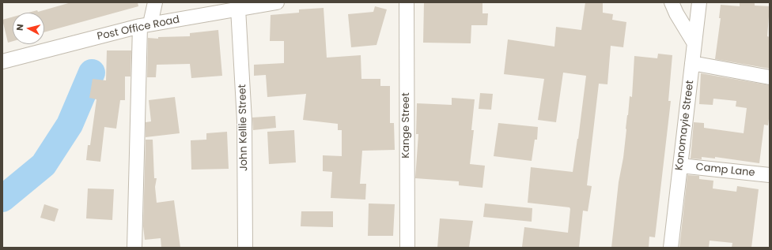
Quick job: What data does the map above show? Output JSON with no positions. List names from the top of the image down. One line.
{"streets":{"street":["Post Office Road","Kange Street","Konomayie Street","John Kellie Street","Camp Lane"]},"crossings":[["Post Office Road","John Kellie Street"],["Konomayie Street","Camp Lane"]],"north":"left"}
